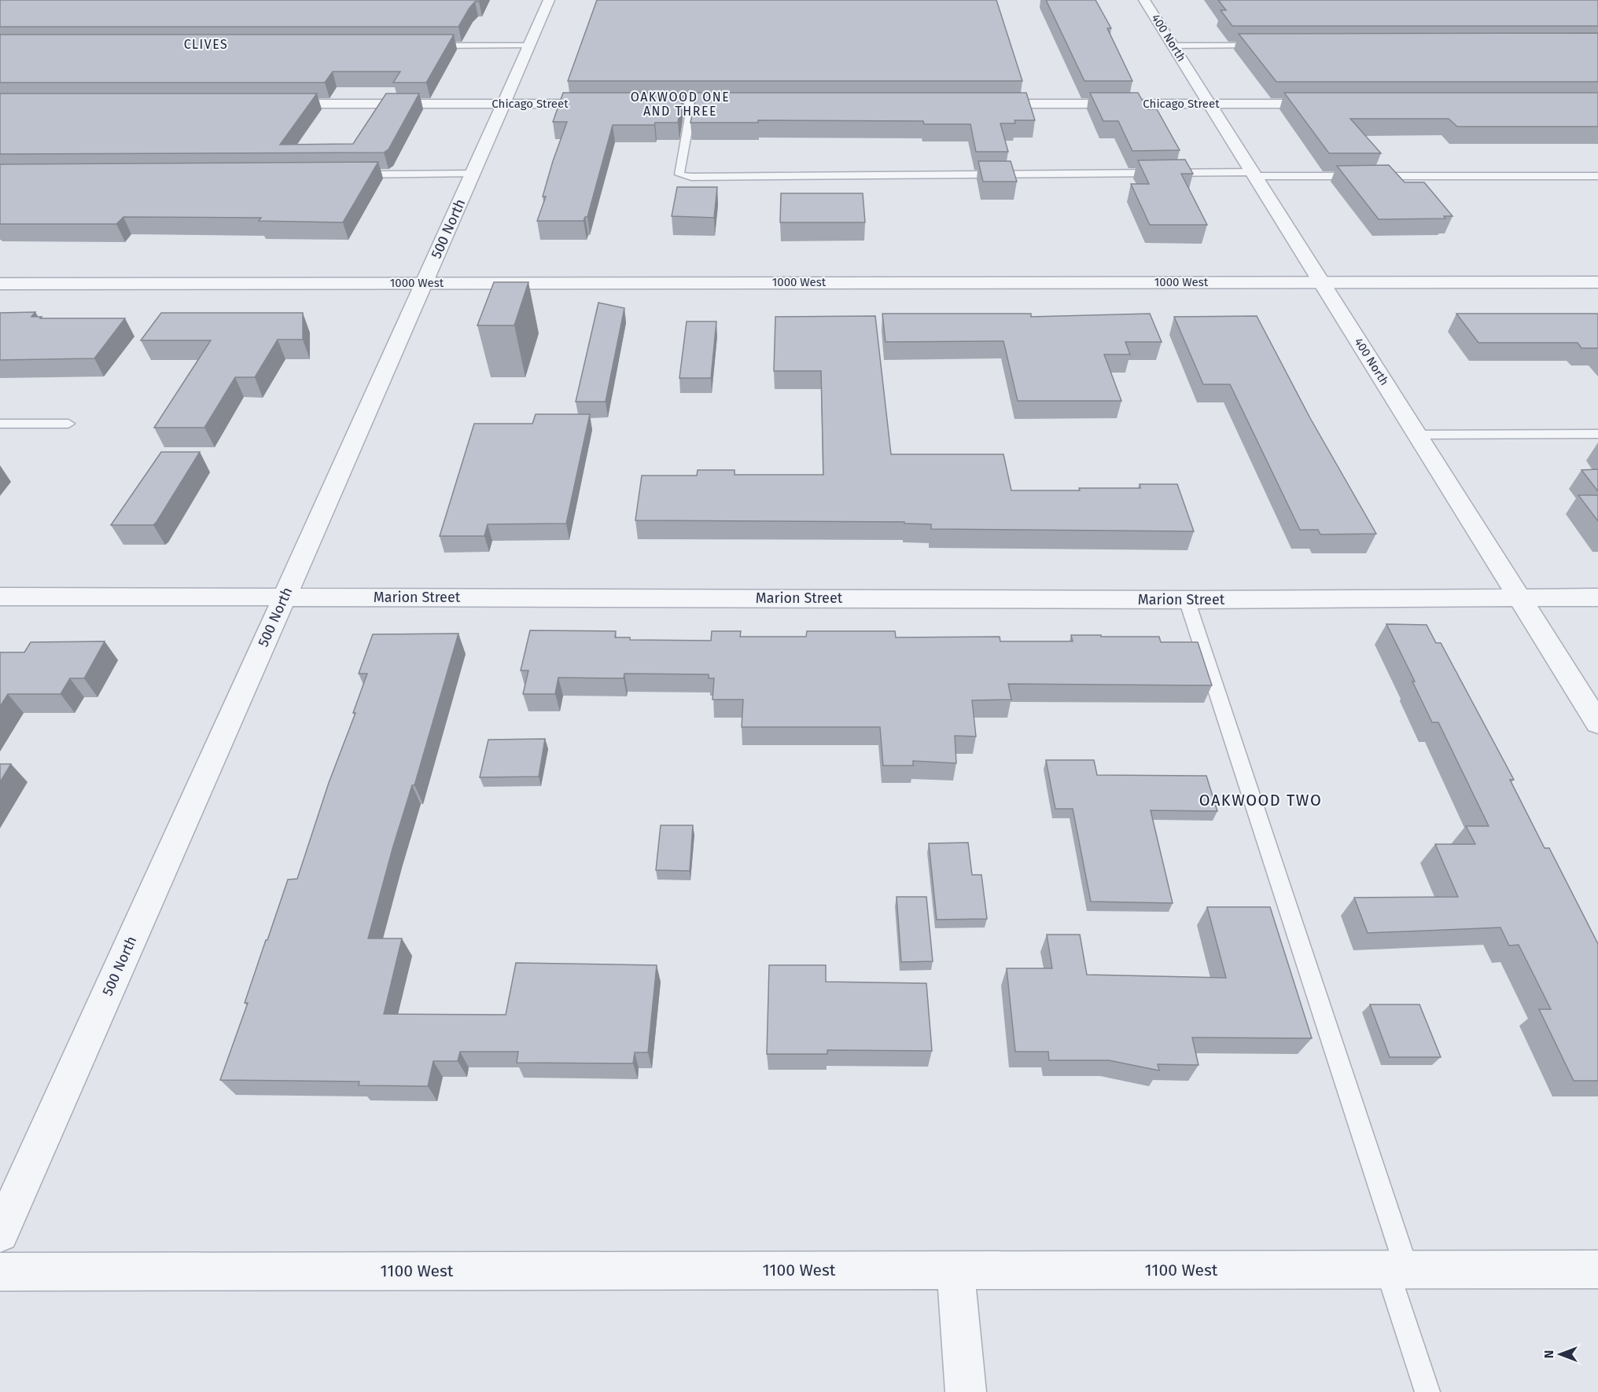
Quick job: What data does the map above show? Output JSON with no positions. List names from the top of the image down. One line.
{"streets":{"street":["400 North","Chicago Street","500 North","1000 West","Marion Street","1100 West"]},"crossings":[["400 North","Chicago Street"],["400 North","1000 West"],["400 North","Marion Street"],["Chicago Street","500 North"],["500 North","1000 West"],["500 North","Marion Street"]],"districts":["CLIVES","OAKWOOD ONE AND THREE","OAKWOOD TWO"],"north":"left"}
